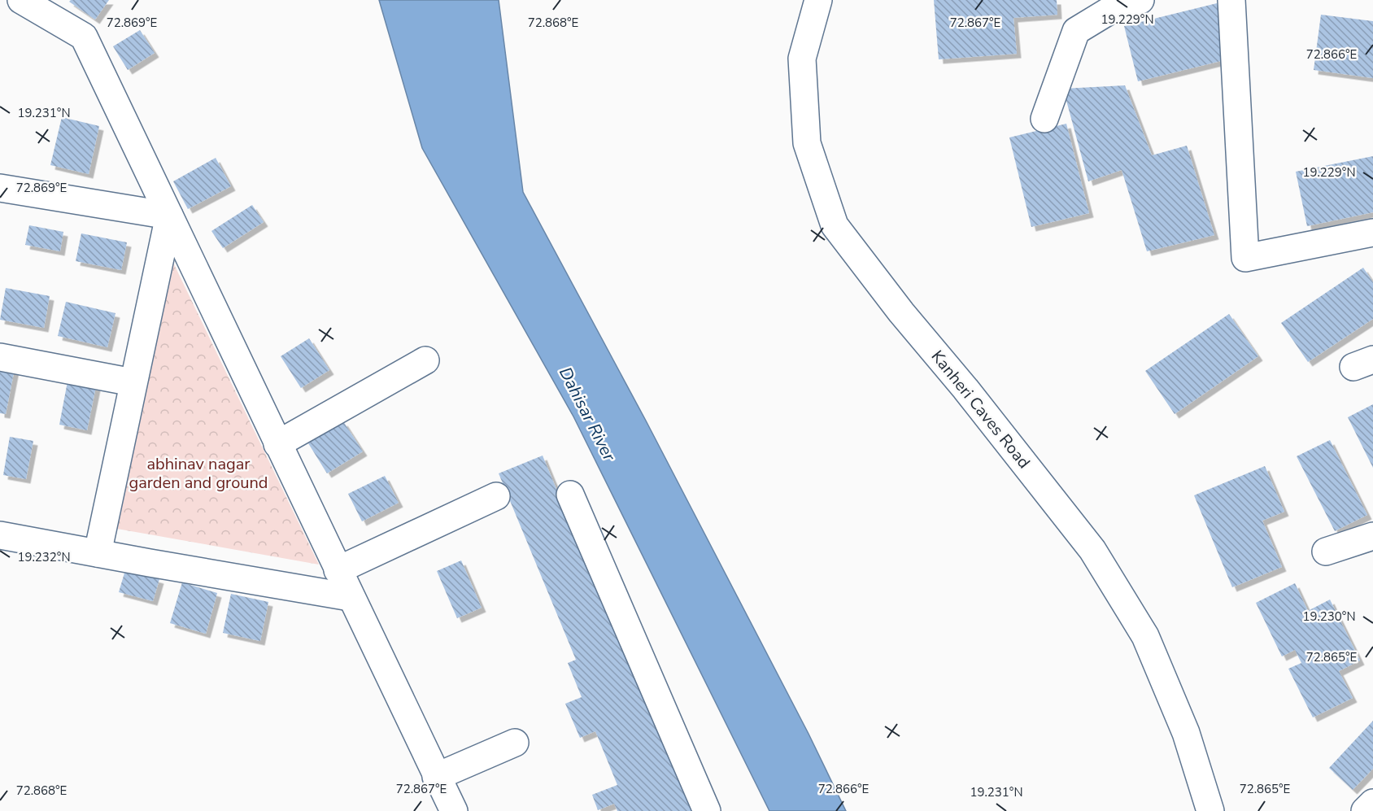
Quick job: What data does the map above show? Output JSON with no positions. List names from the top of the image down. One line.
{"streets":{"street":["Kanheri Caves Road"]},"water":["Dahisar River"],"parks":["abhinav nagar garden and ground"],"coordinates":["19.229°N","72.869°E","72.868°E","72.867°E","72.866°E","19.231°N","19.232°N","19.230°N","72.865°E"]}
